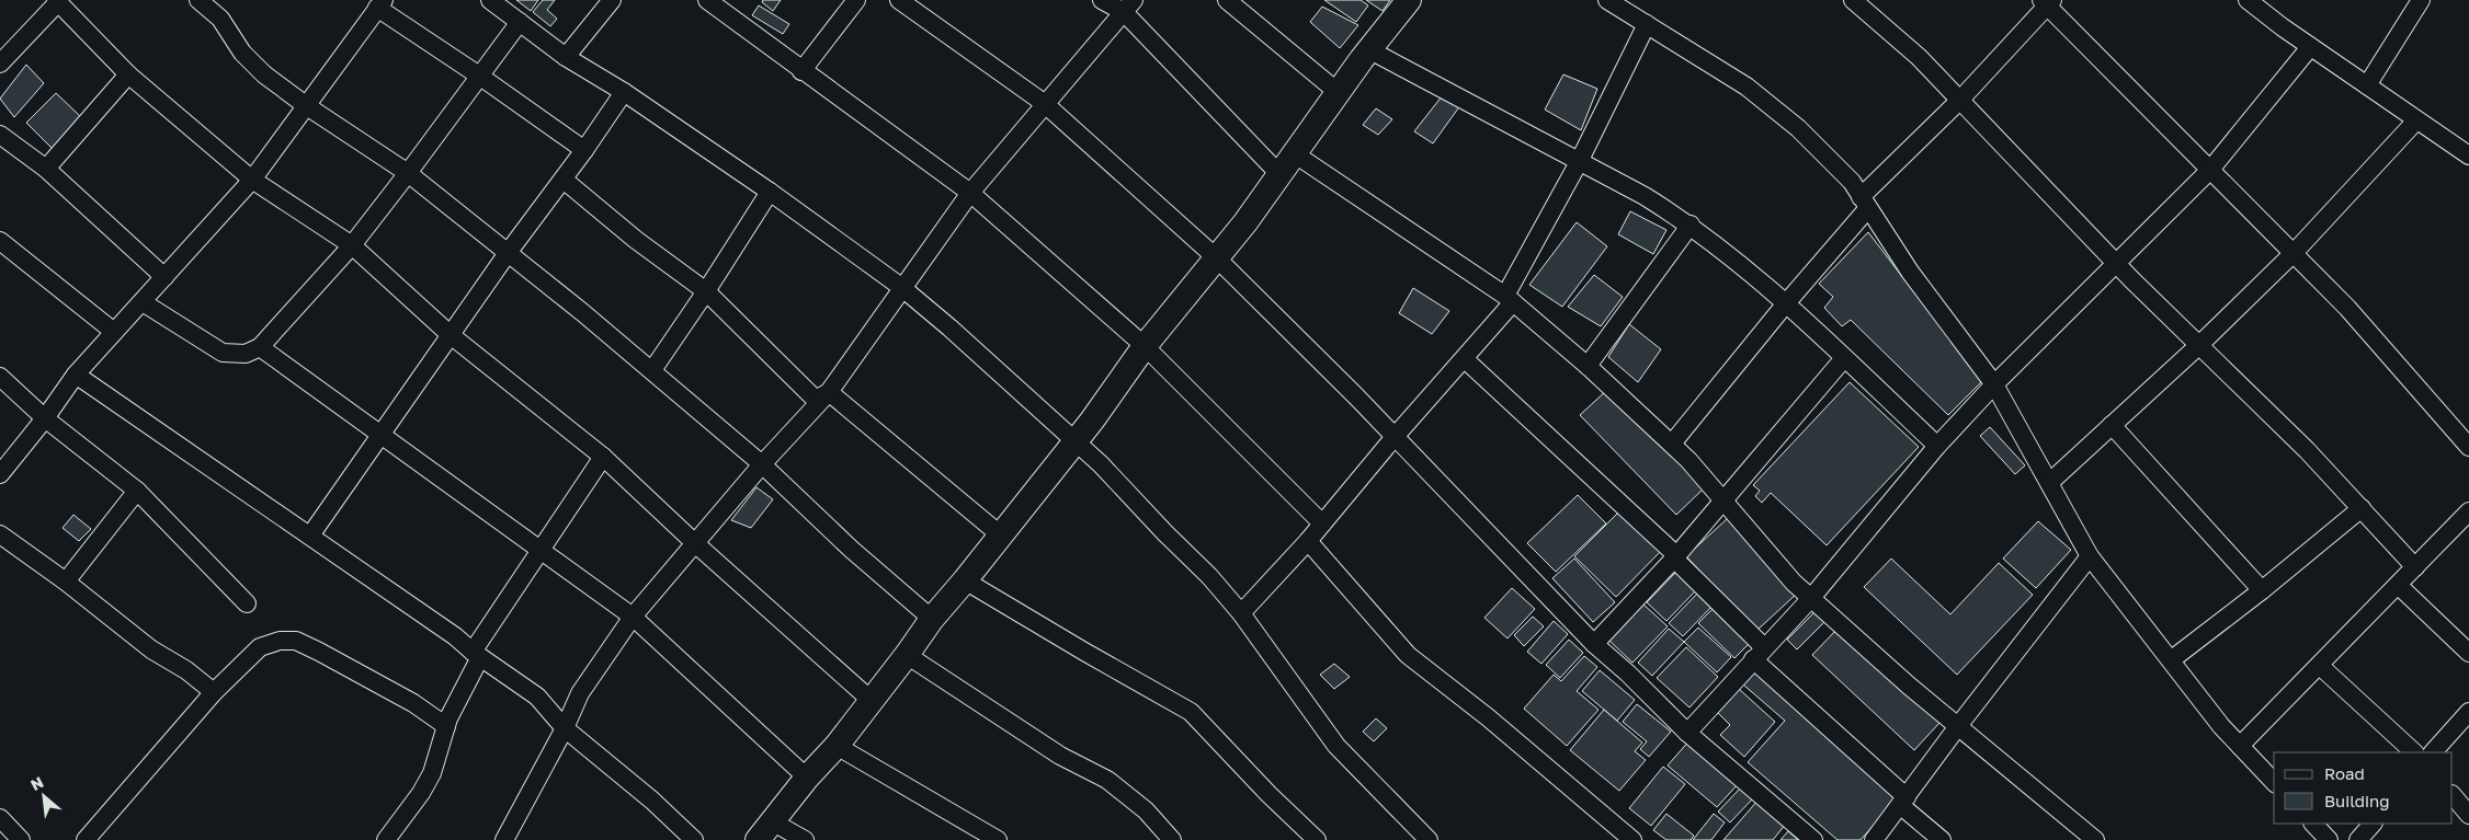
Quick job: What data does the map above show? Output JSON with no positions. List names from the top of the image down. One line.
{"legend":["Road","Building"],"north":"top left"}
